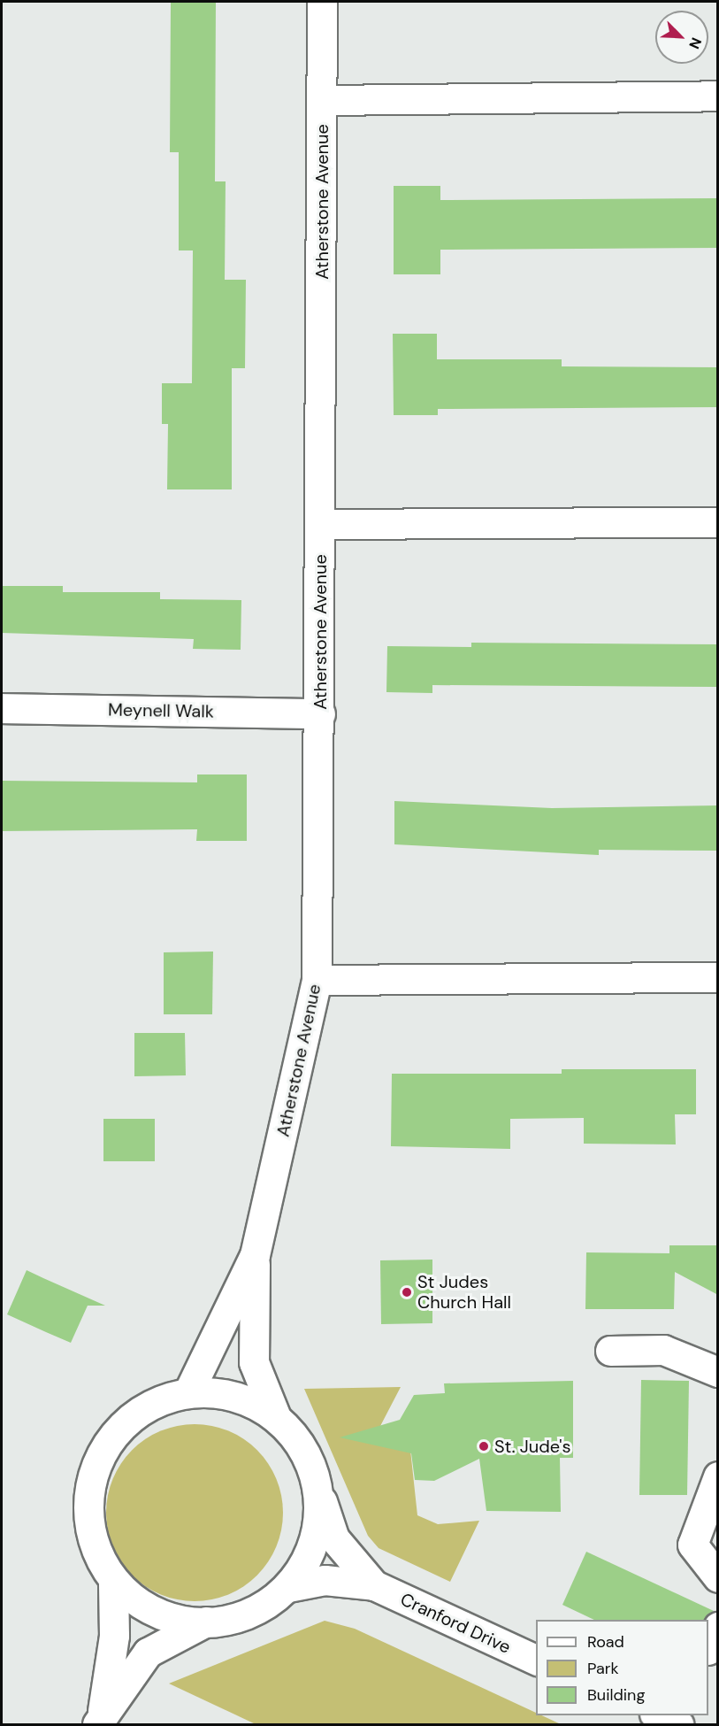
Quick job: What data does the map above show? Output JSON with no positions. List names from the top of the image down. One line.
{"streets":{"street":["Atherstone Avenue","Meynell Walk","Cranford Drive"]},"crossings":[["Atherstone Avenue","Meynell Walk"]],"places":["St Judes Church Hall","St. Jude's"],"legend":["Road","Park","Building"],"north":"bottom right"}
